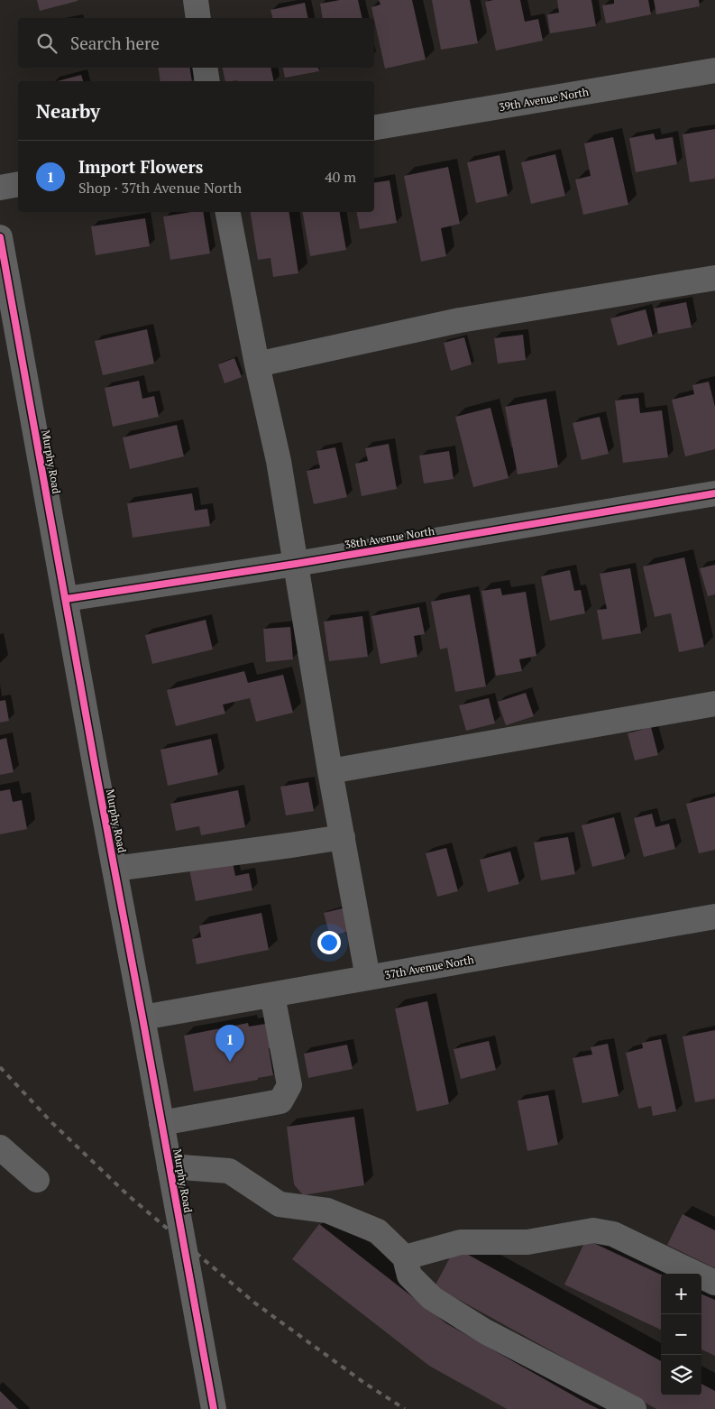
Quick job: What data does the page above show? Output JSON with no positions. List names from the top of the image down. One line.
{"streets":{"main road":["Murphy Road"],"street":["39th Avenue North","38th Avenue North","37th Avenue North"]},"crossings":[["Murphy Road","38th Avenue North"],["Murphy Road","37th Avenue North"]],"page":{"search":"Search here","heading":"Nearby","list":[{"mark":"1","name":"Import Flowers","note":"Shop · 37th Avenue North","value":"40 m"}],"pins":"1","map_buttons":["+","−"]}}
